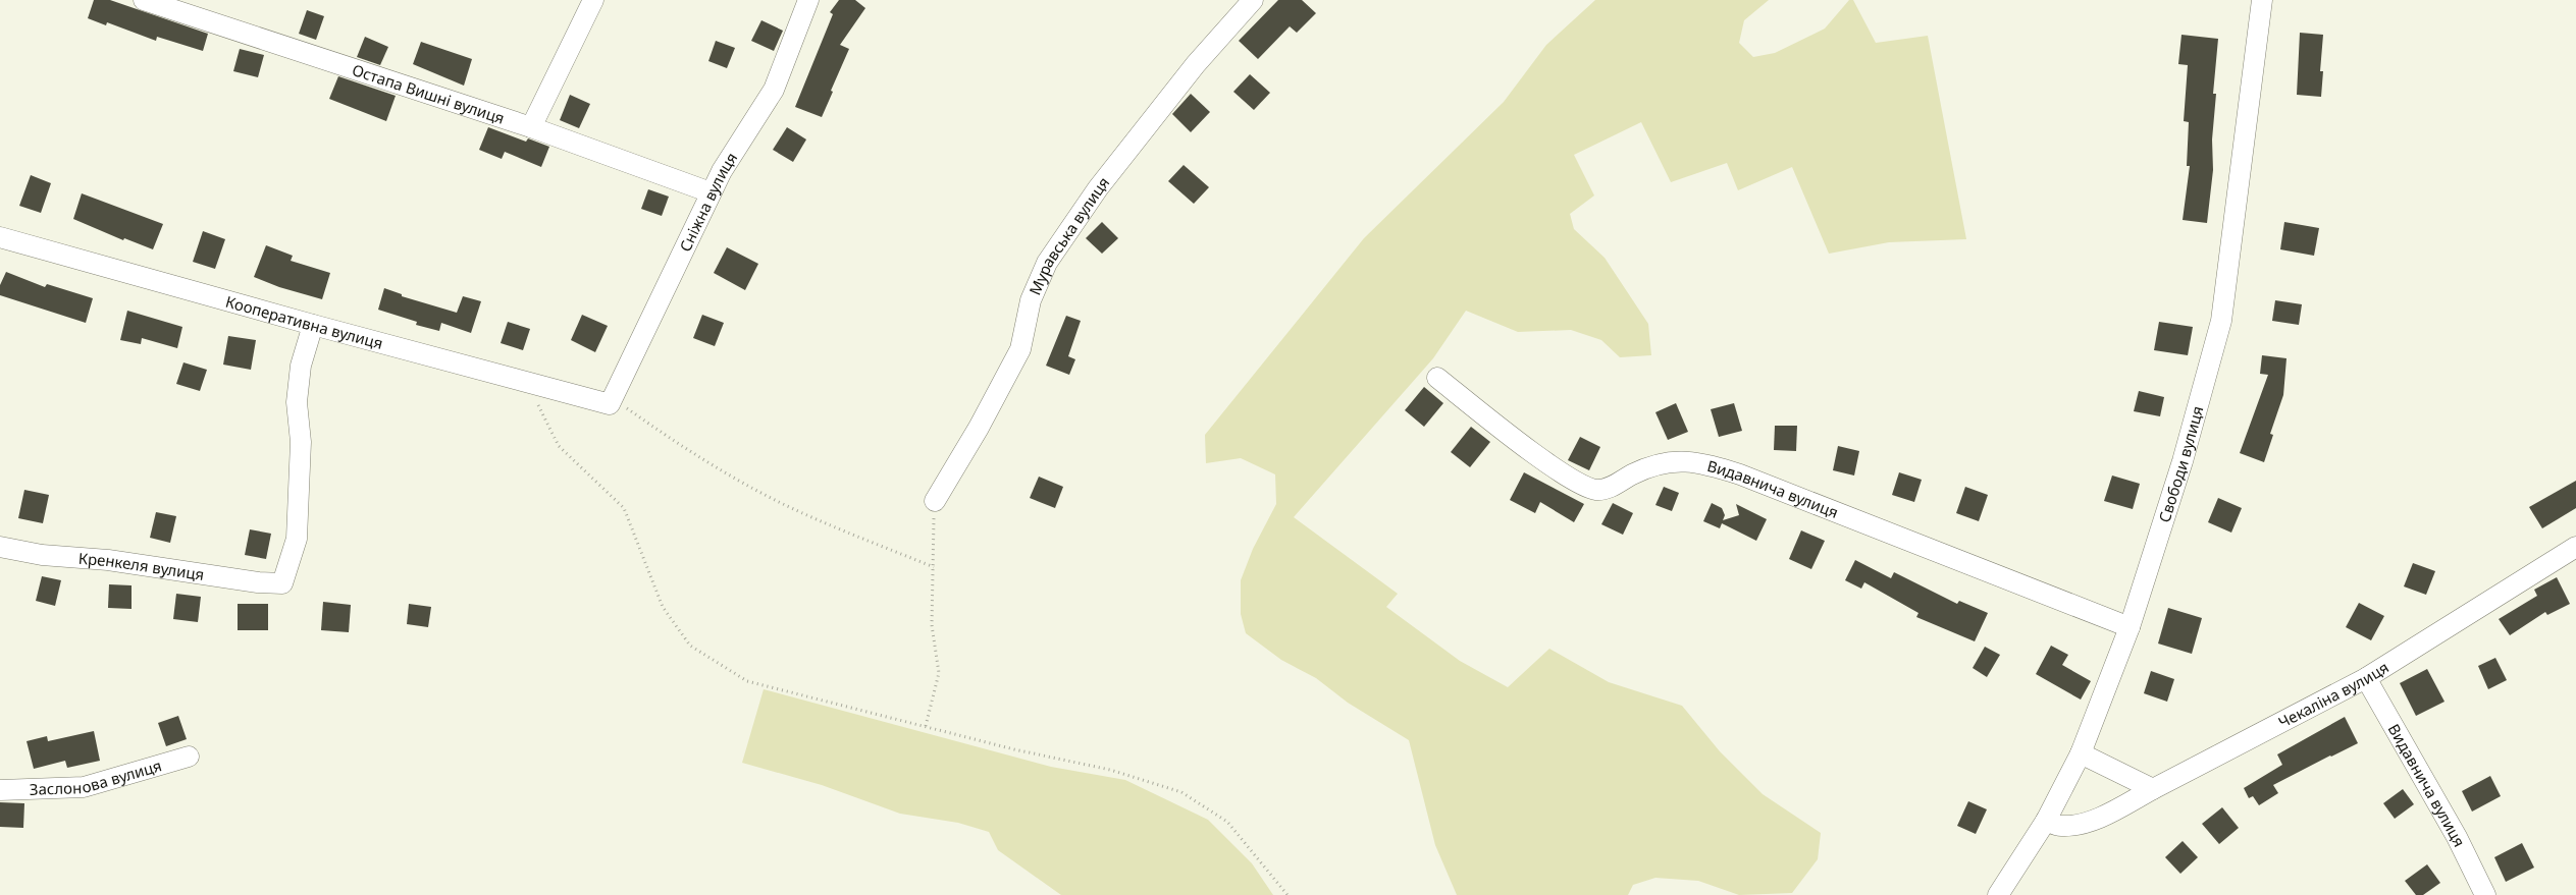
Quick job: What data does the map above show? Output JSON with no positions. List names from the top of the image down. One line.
{"streets":{"street":["Остапа Вишні вулиця","Сніжна вулиця","Муравська вулиця","Кооперативна вулиця","Свободи вулиця","Видавнича вулиця","Кренкеля вулиця","Чекаліна вулиця","Заслонова вулиця"]},"crossings":[["Остапа Вишні вулиця","Сніжна вулиця"],["Сніжна вулиця","Кооперативна вулиця"],["Кооперативна вулиця","Кренкеля вулиця"],["Свободи вулиця","Видавнича вулиця"],["Свободи вулиця","Чекаліна вулиця"],["Видавнича вулиця","Чекаліна вулиця"]]}
